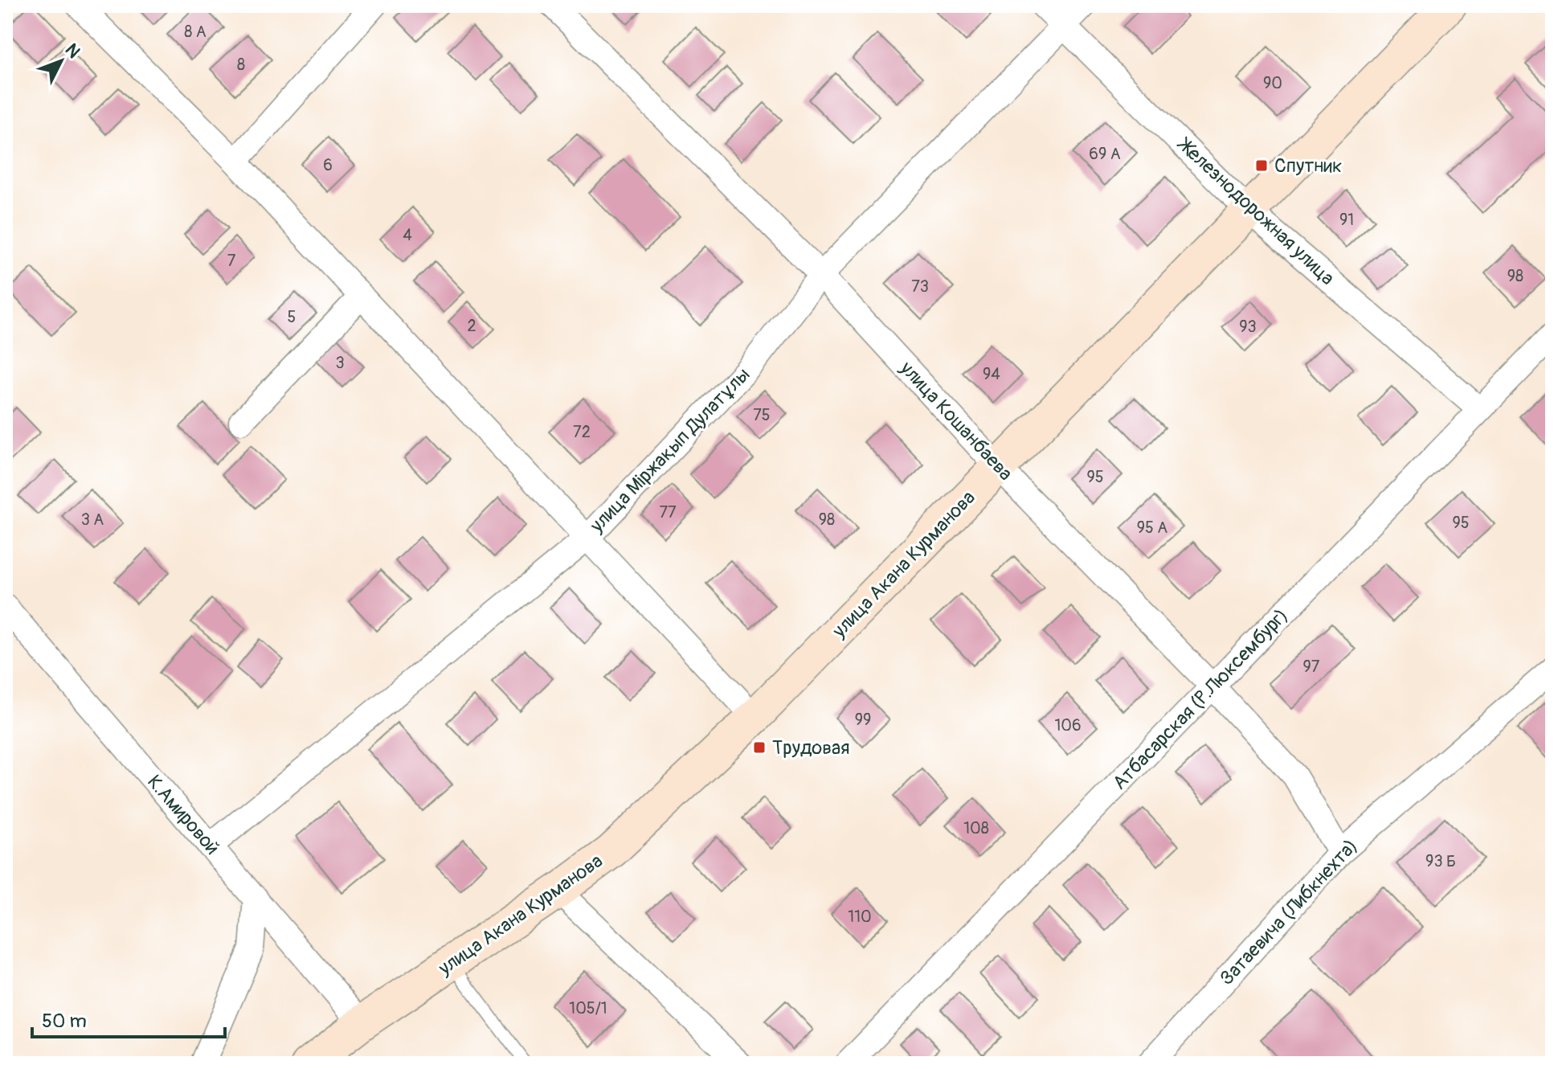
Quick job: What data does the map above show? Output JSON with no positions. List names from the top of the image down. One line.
{"streets":{"main road":["улица Акана Курманова"],"street":["Железнодорожная улица","улица Кошанбаева","улица Міржақып Дулатұлы","Атбасарская (Р.Люксембург)","К.Амировой","Затаевича (Либкнехта)"]},"crossings":[["Железнодорожная улица","улица Міржақып Дулатұлы"],["Железнодорожная улица","улица Акана Курманова"],["Железнодорожная улица","Атбасарская (Р.Люксембург)"],["улица Кошанбаева","улица Міржақып Дулатұлы"],["улица Кошанбаева","улица Акана Курманова"],["улица Кошанбаева","Атбасарская (Р.Люксембург)"],["улица Кошанбаева","Затаевича (Либкнехта)"],["улица Міржақып Дулатұлы","К.Амировой"],["улица Акана Курманова","К.Амировой"]],"places":{"transit":["Спутник","Трудовая"]},"house_numbers":["8 А","8","90","69 А","6","91","4","7","98","73","5","2","93","3","94","75","72","95","77","3 А","98","95","95 А","97","99","106","108","93 Б","110","105/1"],"scale_bar":"50 m","north":"top right"}
